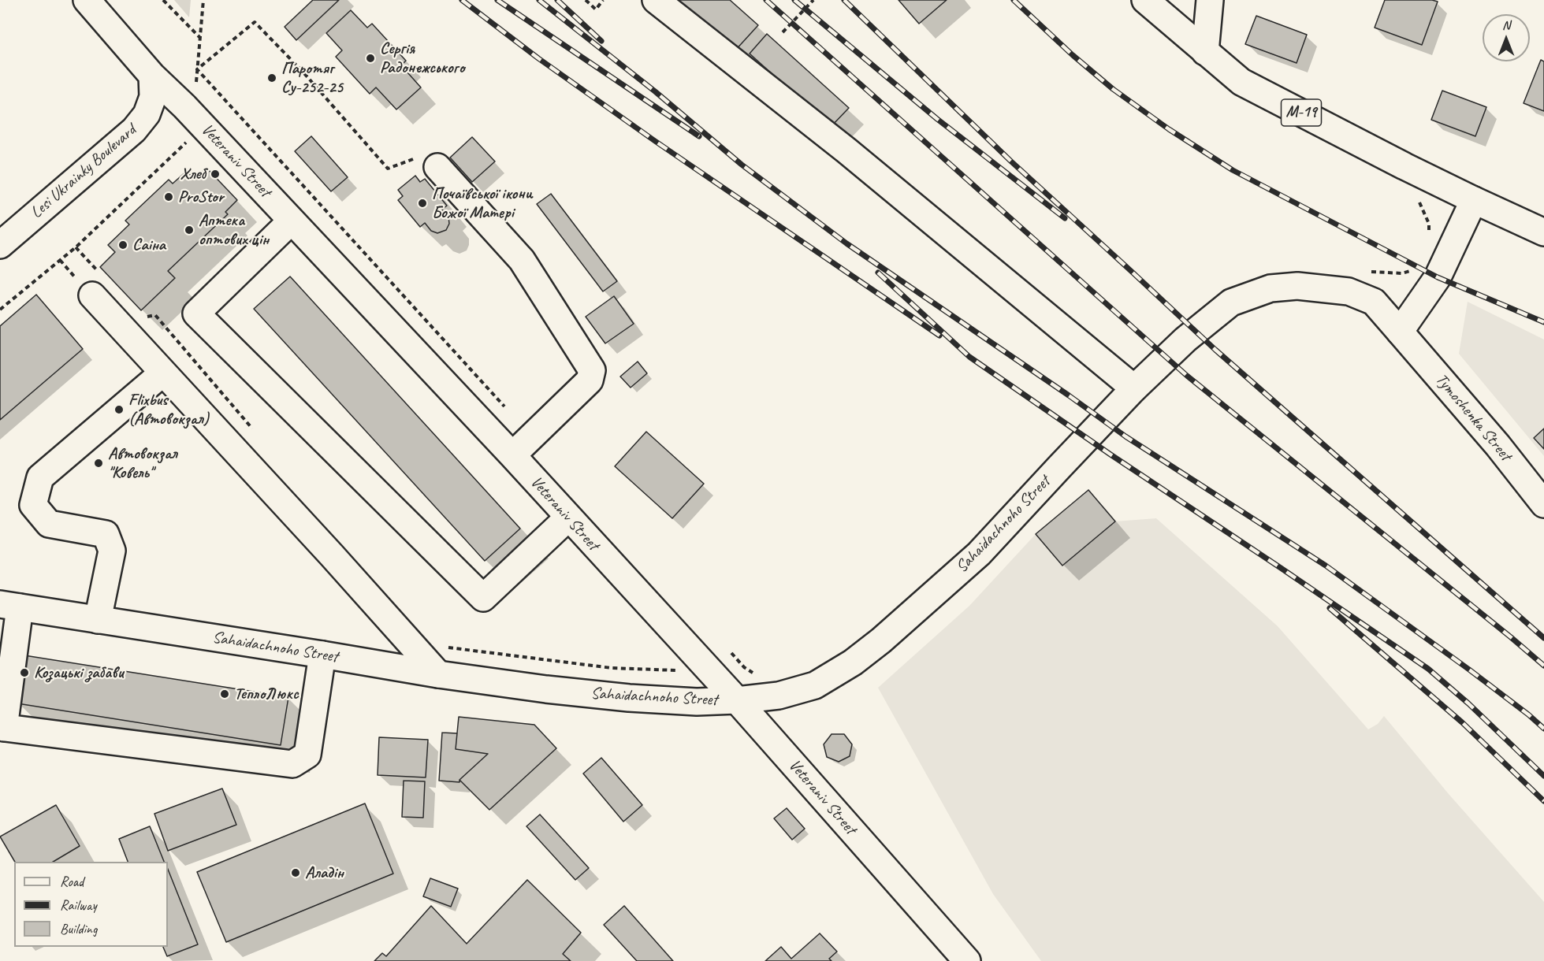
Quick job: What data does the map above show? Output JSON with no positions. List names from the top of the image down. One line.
{"streets":{"main road":["М-19","Veteraniv Street","Lesi Ukrainky Boulevard","Tymoshenka Street","Sahaidachnoho Street"]},"crossings":[["Veteraniv Street","Lesi Ukrainky Boulevard"],["Veteraniv Street","Sahaidachnoho Street"],["Tymoshenka Street","Sahaidachnoho Street"]],"places":["Сергія Радонежського","Паротяг Су-252-25","Хлеб","ProStor","Почаївської ікони Божої Матері","Аптека оптових цін","Саіна","Flixbus (Автовокзал)","Автовокзал \"Ковель\"","Козацькі забави","ТеплоЛюкс","Аладін"],"legend":["Road","Railway","Building"],"north":"top"}
